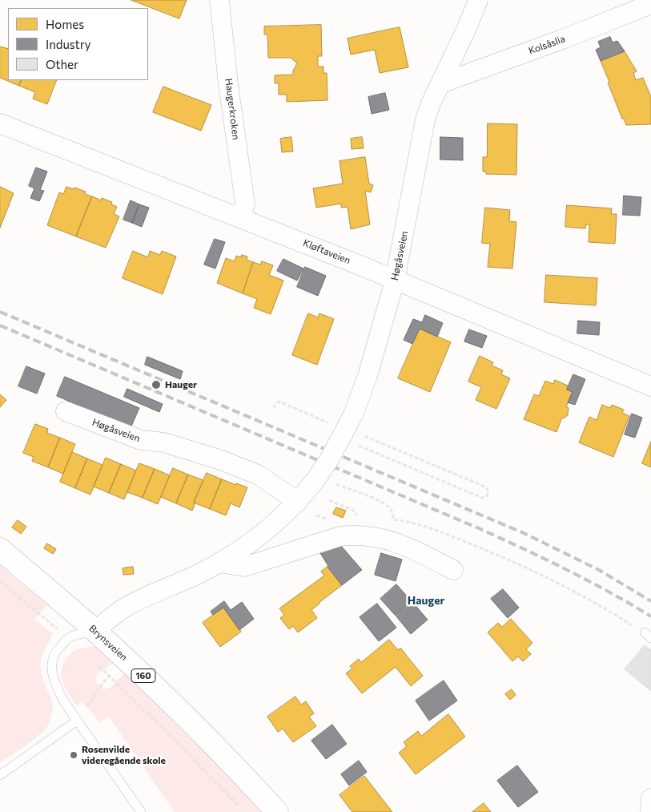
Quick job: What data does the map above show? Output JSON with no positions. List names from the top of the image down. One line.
{"streets":{"main road":["Brynsveien","160"],"street":["Kolsåslia","Haugerkroken","Kløftaveien","Høgåsveien"]},"crossings":[["Kolsåslia","Høgåsveien"],["Haugerkroken","Kløftaveien"],["Kløftaveien","Høgåsveien"],["Høgåsveien","Brynsveien"]],"districts":["Hauger"],"places":["Hauger","Rosenvilde videregående skole"],"legend":["Homes","Industry","Other"]}
